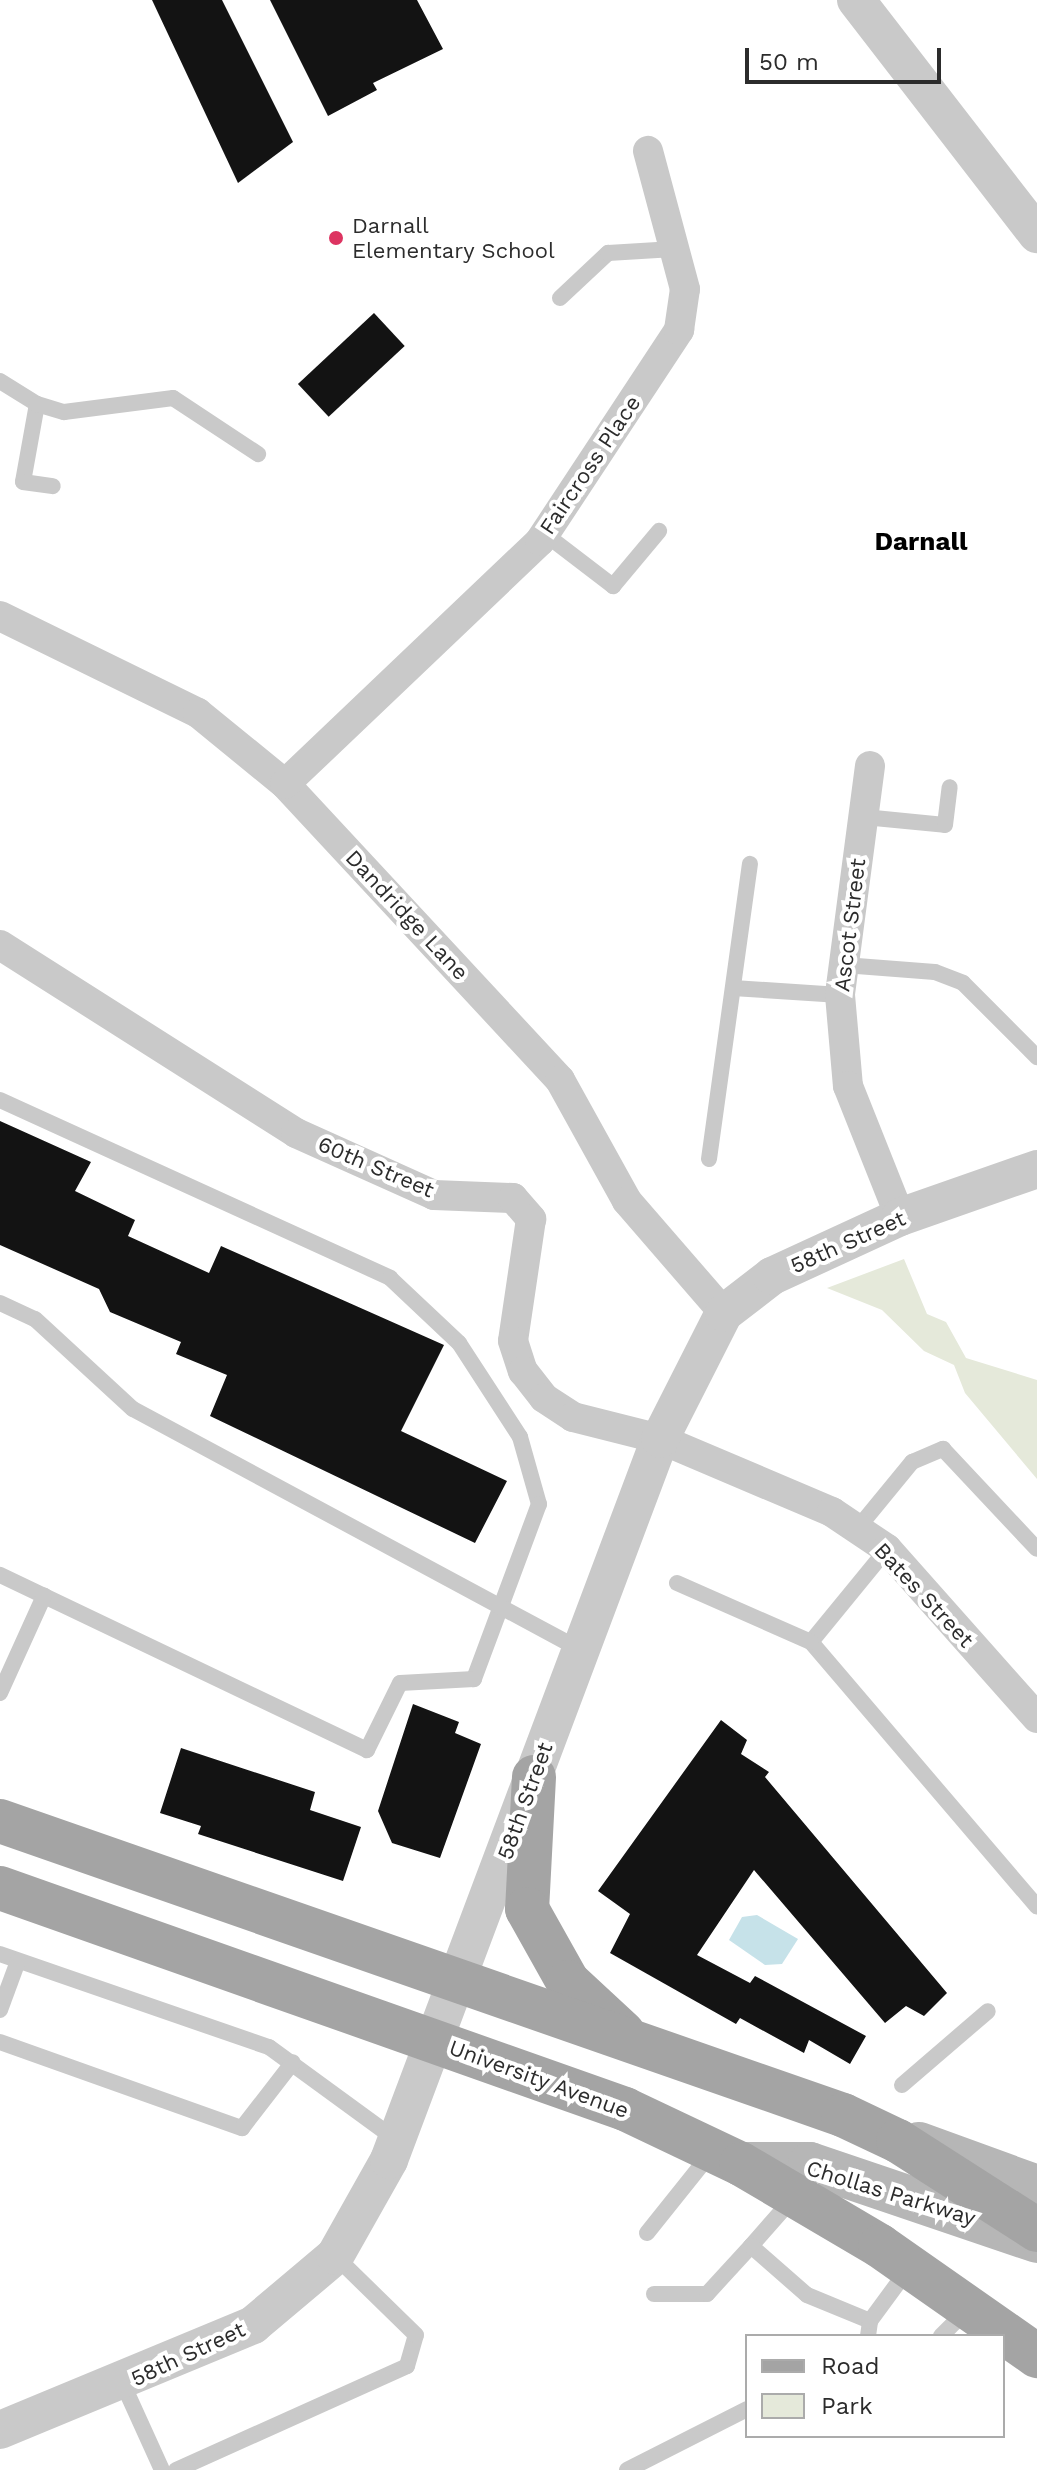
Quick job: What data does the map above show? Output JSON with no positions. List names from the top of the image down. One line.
{"streets":{"main road":["University Avenue","Chollas Parkway"],"street":["Faircross Place","Dandridge Lane","Ascot Street","60th Street","58th Street","Bates Street"]},"crossings":[["Faircross Place","Dandridge Lane"],["Dandridge Lane","58th Street"],["Ascot Street","58th Street"],["60th Street","58th Street"],["60th Street","Bates Street"],["58th Street","Bates Street"],["58th Street","University Avenue"],["University Avenue","Chollas Parkway"]],"districts":["Darnall"],"places":["Darnall Elementary School"],"legend":["Road","Park"],"scale_bar":"50 m"}
